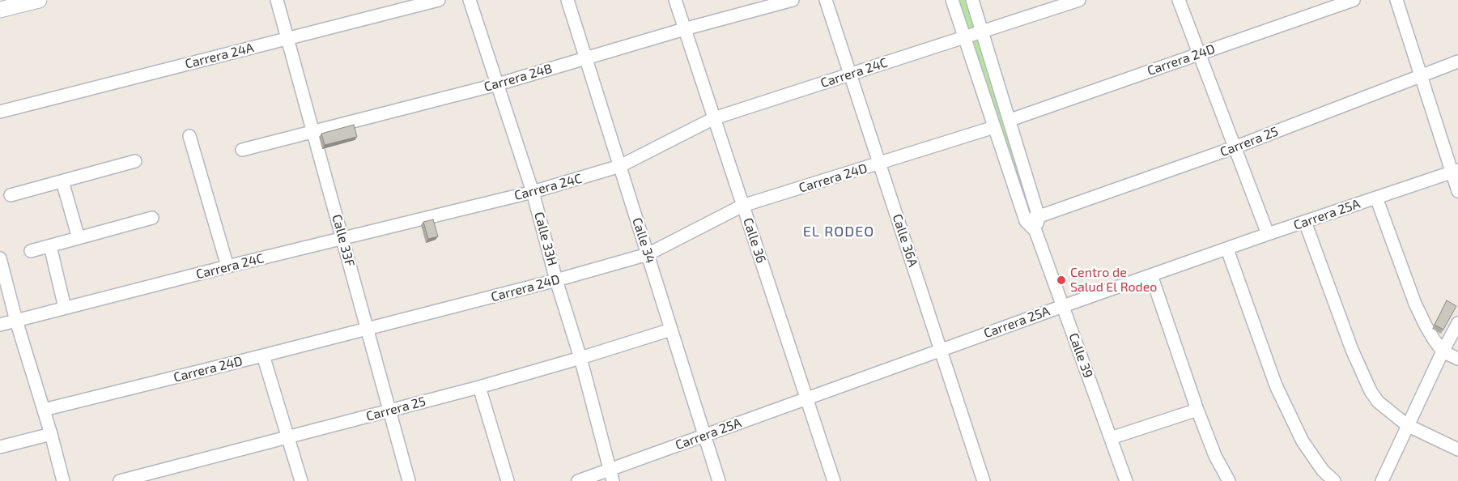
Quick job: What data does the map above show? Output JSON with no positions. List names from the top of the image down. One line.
{"streets":{"street":["Carrera 24A","Carrera 24D","Carrera 24C","Carrera 24B","Carrera 25","Carrera 25A","Calle 33H","Calle 33F","Calle 34","Calle 36","Calle 36A","Calle 39"]},"crossings":[["Carrera 24A","Calle 33F"],["Carrera 24D","Calle 33H"],["Carrera 24D","Calle 33F"],["Carrera 24D","Calle 34"],["Carrera 24D","Calle 36"],["Carrera 24D","Calle 36A"],["Carrera 24D","Calle 39"],["Carrera 24C","Calle 33H"],["Carrera 24C","Calle 33F"],["Carrera 24C","Calle 34"],["Carrera 24C","Calle 36"],["Carrera 24C","Calle 36A"],["Carrera 24C","Calle 39"],["Carrera 24B","Calle 33H"],["Carrera 24B","Calle 33F"],["Carrera 24B","Calle 34"],["Carrera 24B","Calle 36"],["Carrera 25","Calle 33H"],["Carrera 25","Calle 33F"],["Carrera 25","Calle 34"],["Carrera 25A","Calle 33H"],["Carrera 25A","Calle 34"],["Carrera 25A","Calle 36"],["Carrera 25A","Calle 36A"],["Carrera 25A","Calle 39"]],"districts":["EL RODEO"],"places":["Centro de Salud El Rodeo"]}
